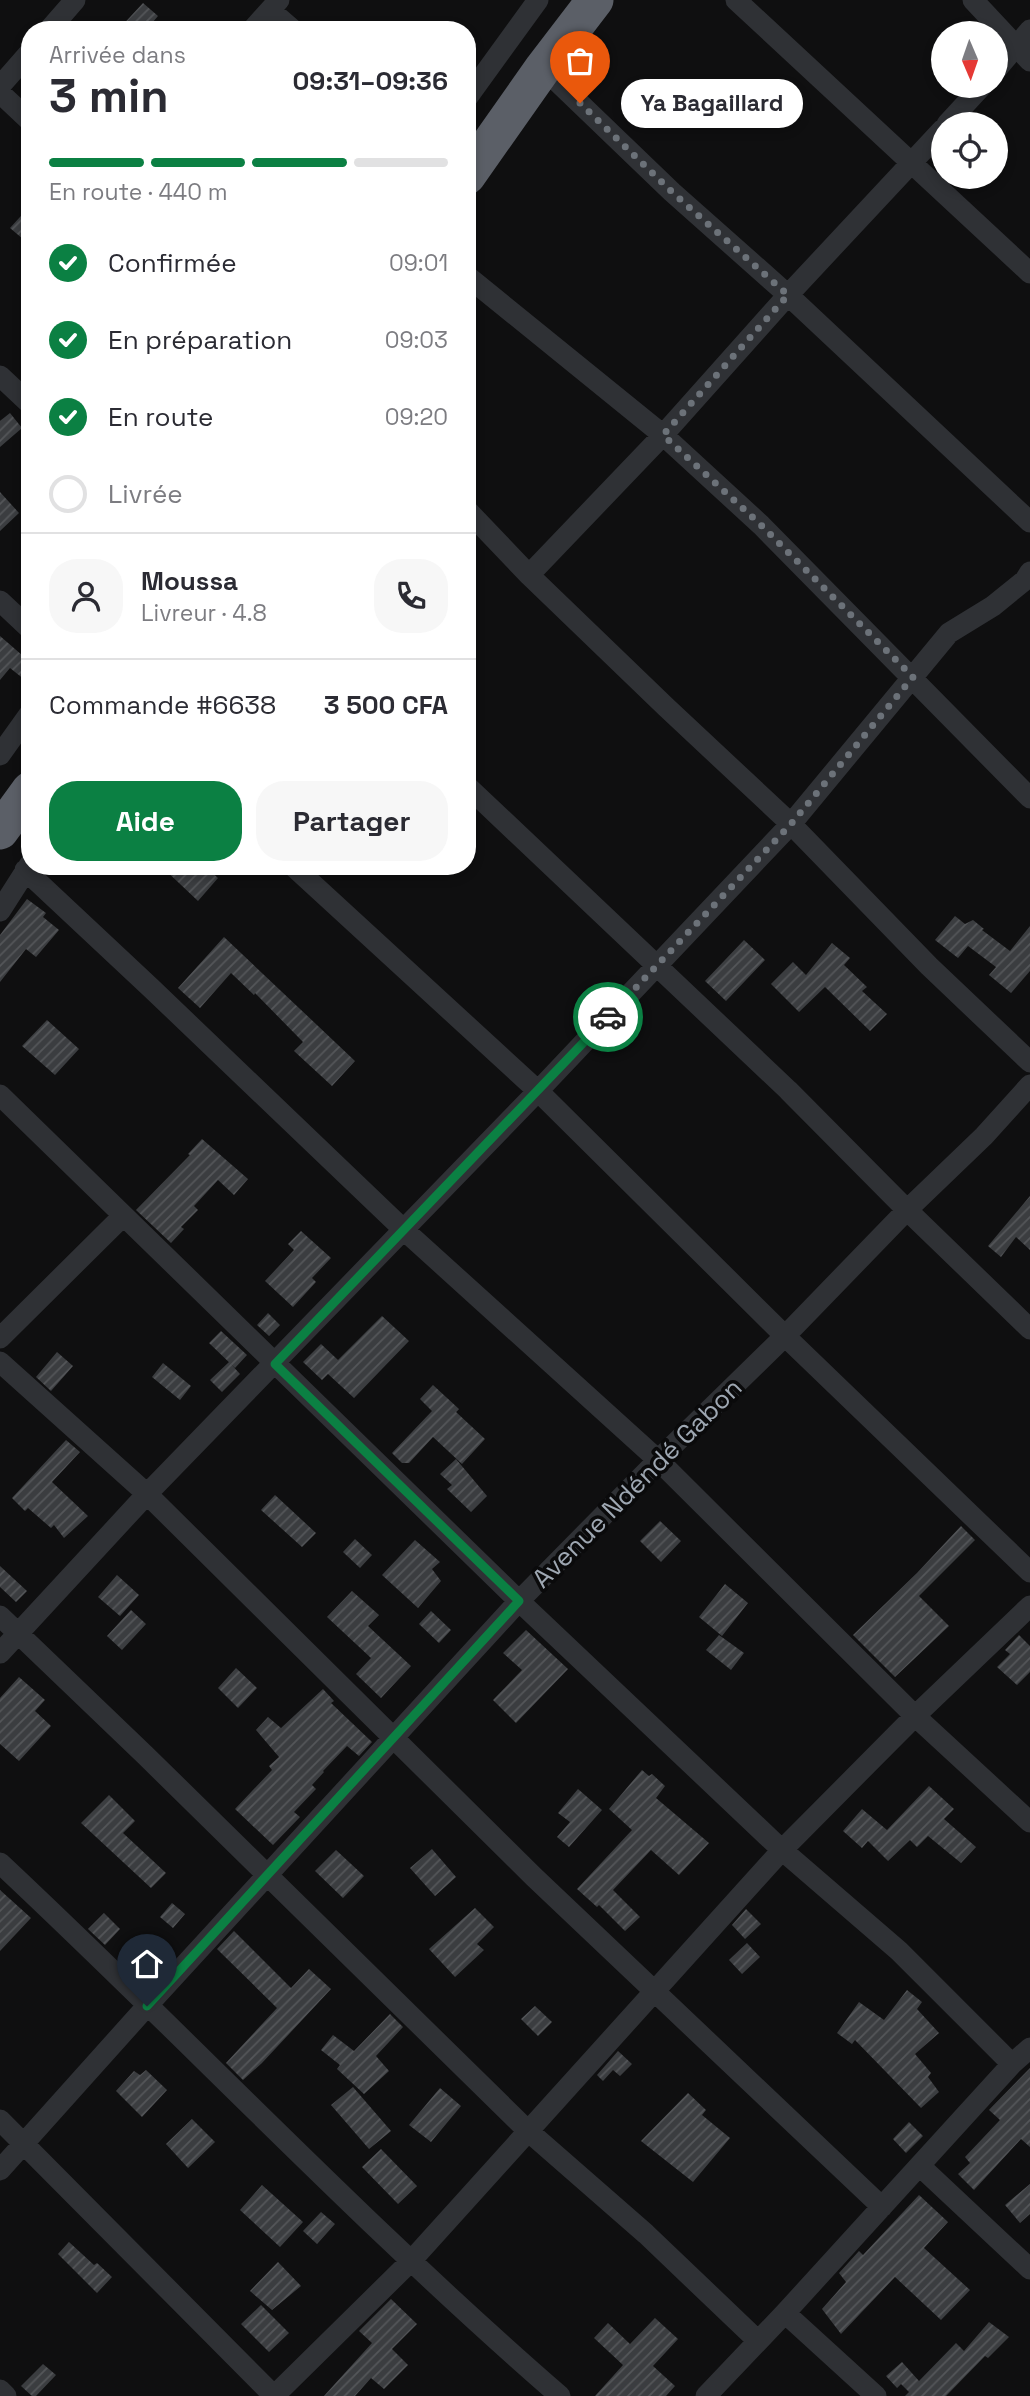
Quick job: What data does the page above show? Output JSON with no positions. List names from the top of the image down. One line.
{"streets":{"street":["Avenue Ndéndé Gabon"]},"places":["Ya Bagaillard"],"north":"bottom","page":{"heading":["3 min","Arrivée dans","09:31–09:36"],"panel":["Moussa","Livreur · 4.8","Commande #6638","3 500 CFA"],"bubble":"Ya Bagaillard","bar":"En route · 440 m","list":[["Confirmée","09:01"],["En préparation","09:03"],["En route","09:20"],"Livrée"],"buttons":["Aide","Partager"]}}
